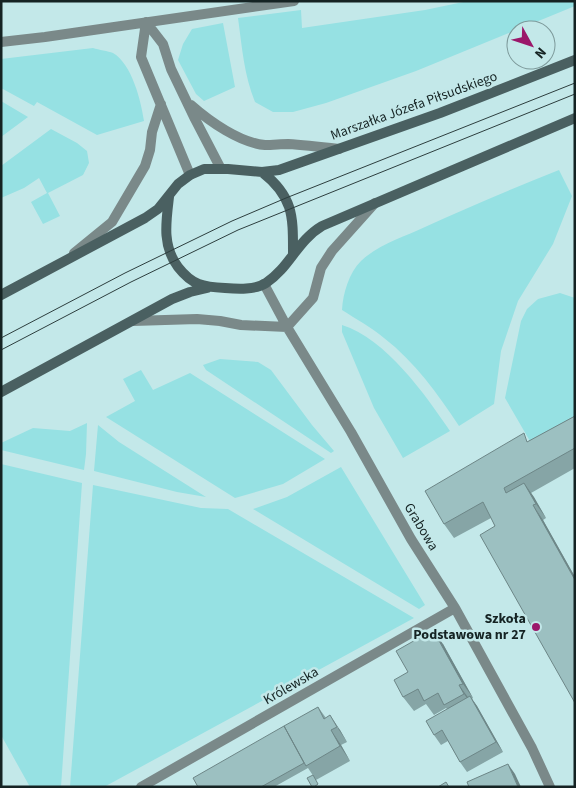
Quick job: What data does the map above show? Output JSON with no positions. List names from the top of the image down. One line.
{"streets":{"main road":["Marszałka Józefa Piłsudskiego"],"street":["Grabowa","Królewska"]},"crossings":[["Marszałka Józefa Piłsudskiego","Grabowa"],["Grabowa","Królewska"]],"places":["Szkoła Podstawowa nr 27"],"north":"bottom right"}
